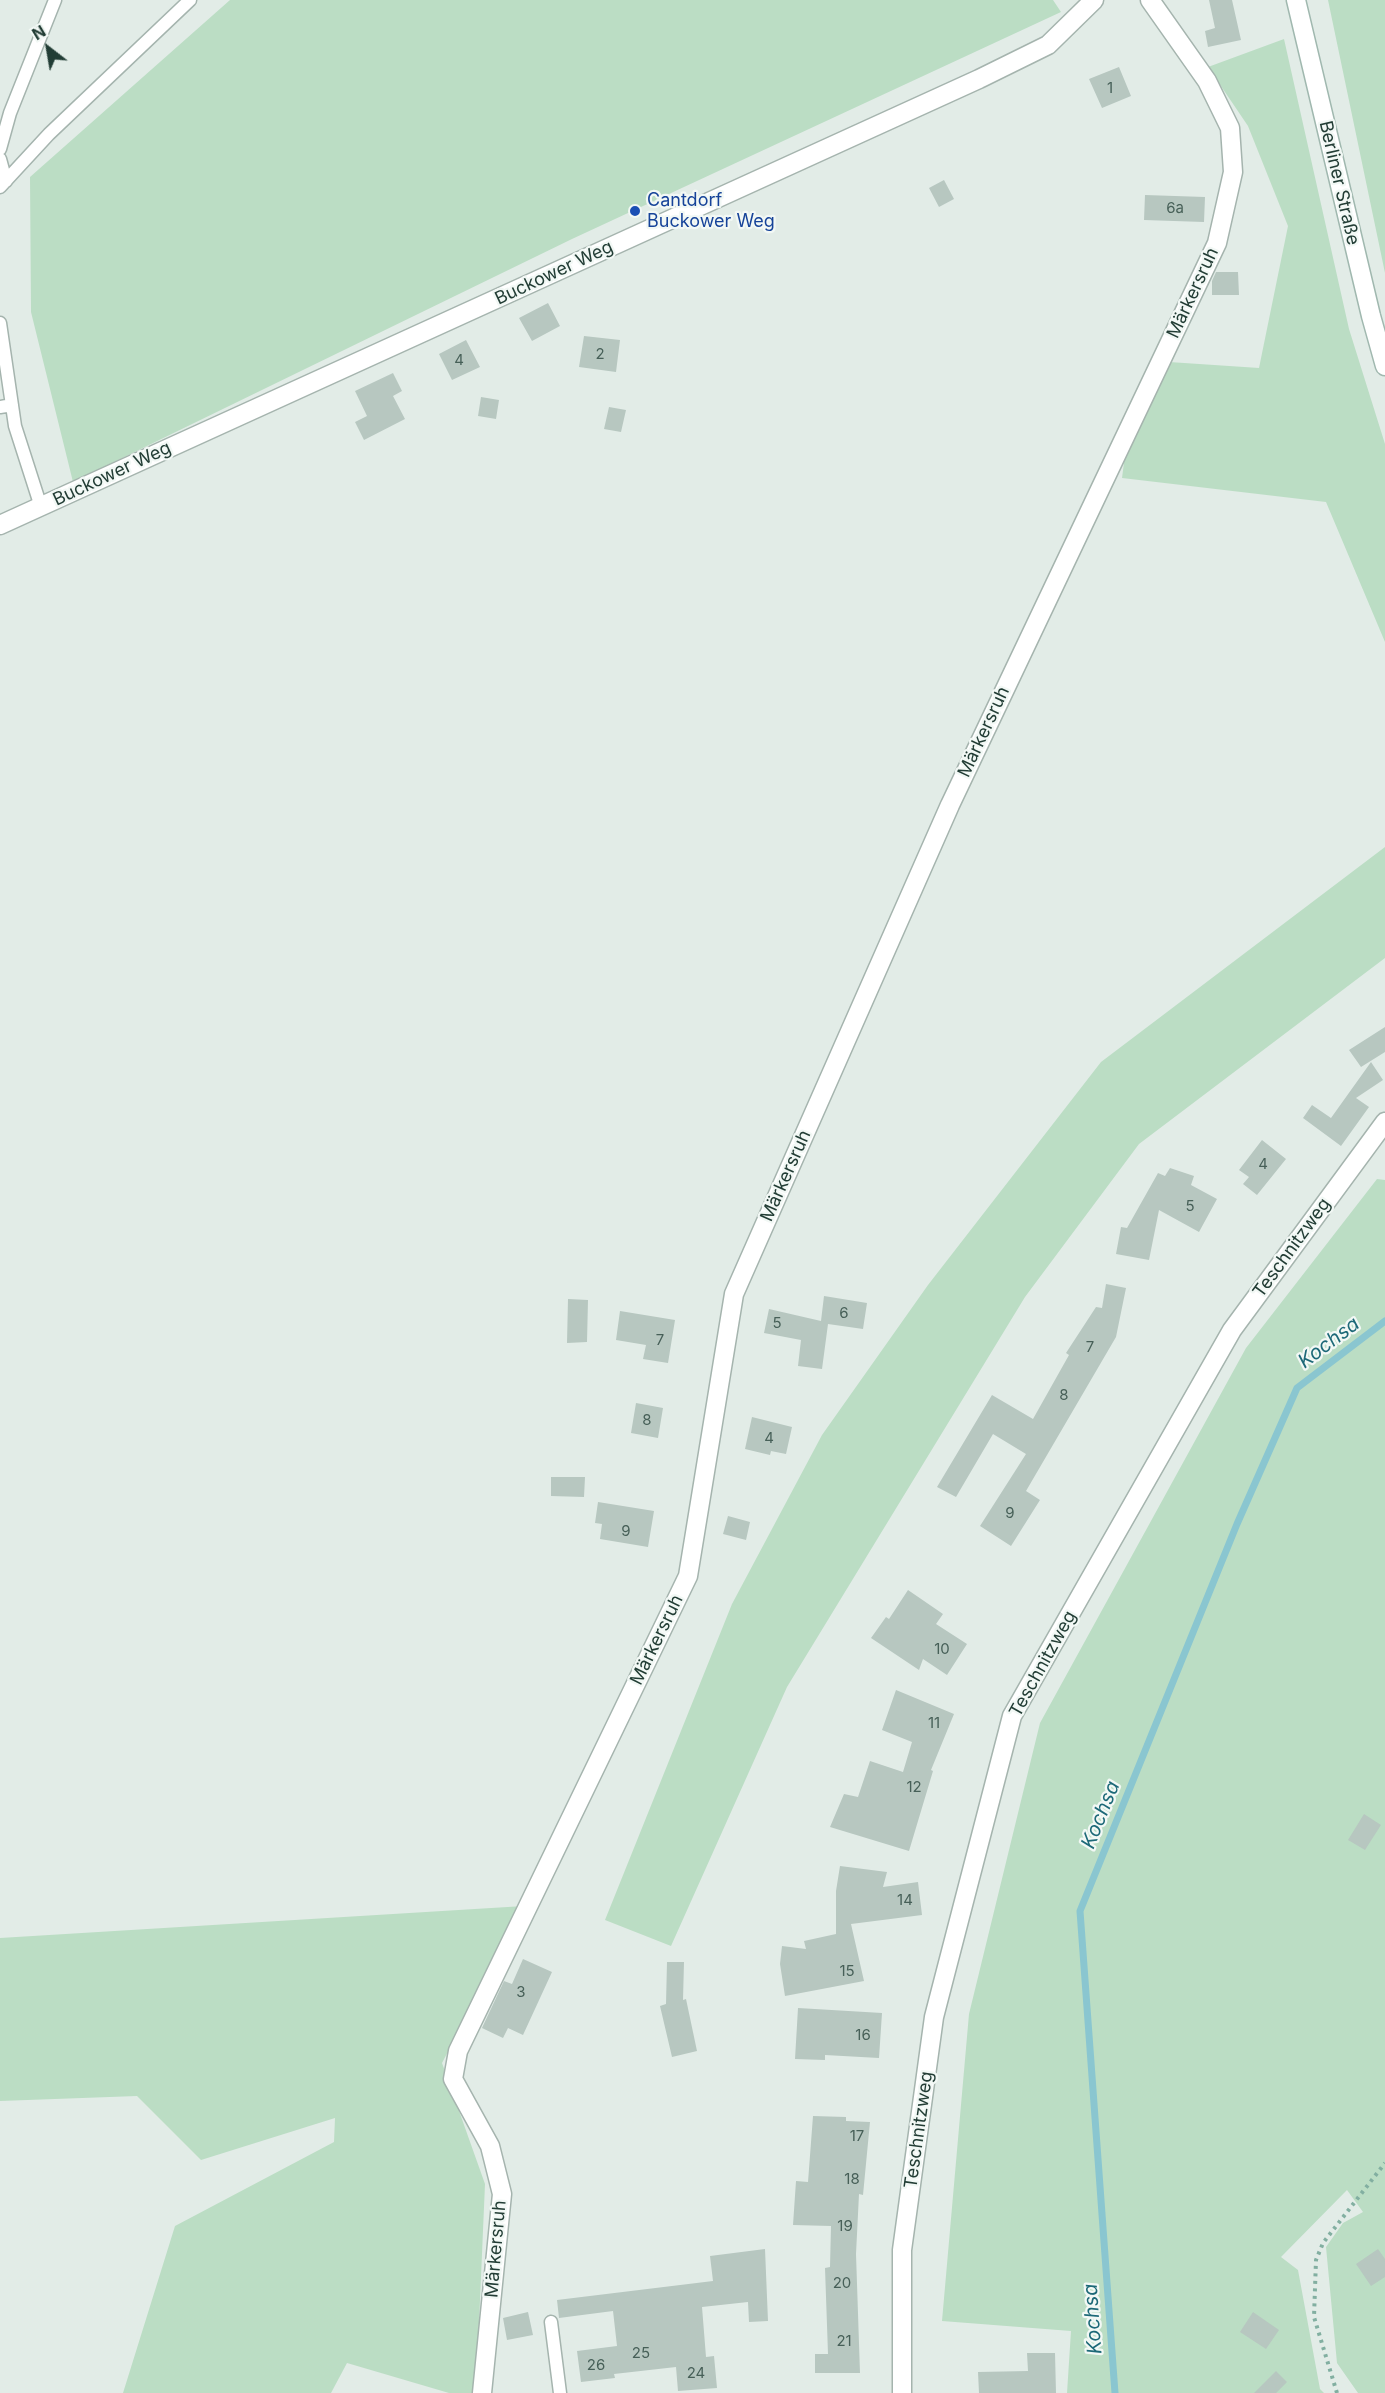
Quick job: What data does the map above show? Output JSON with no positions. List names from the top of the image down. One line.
{"streets":{"street":["Berliner Straße","Buckower Weg","Märkersruh","Teschnitzweg"]},"water":["Kochsa"],"places":["Cantdorf Buckower Weg"],"house_numbers":["1","6a","2","4","4","5","6","5","7","7","8","8","4","9","9","10","11","12","14","15","3","16","17","18","19","20","21","25","26","24"],"north":"top left"}
